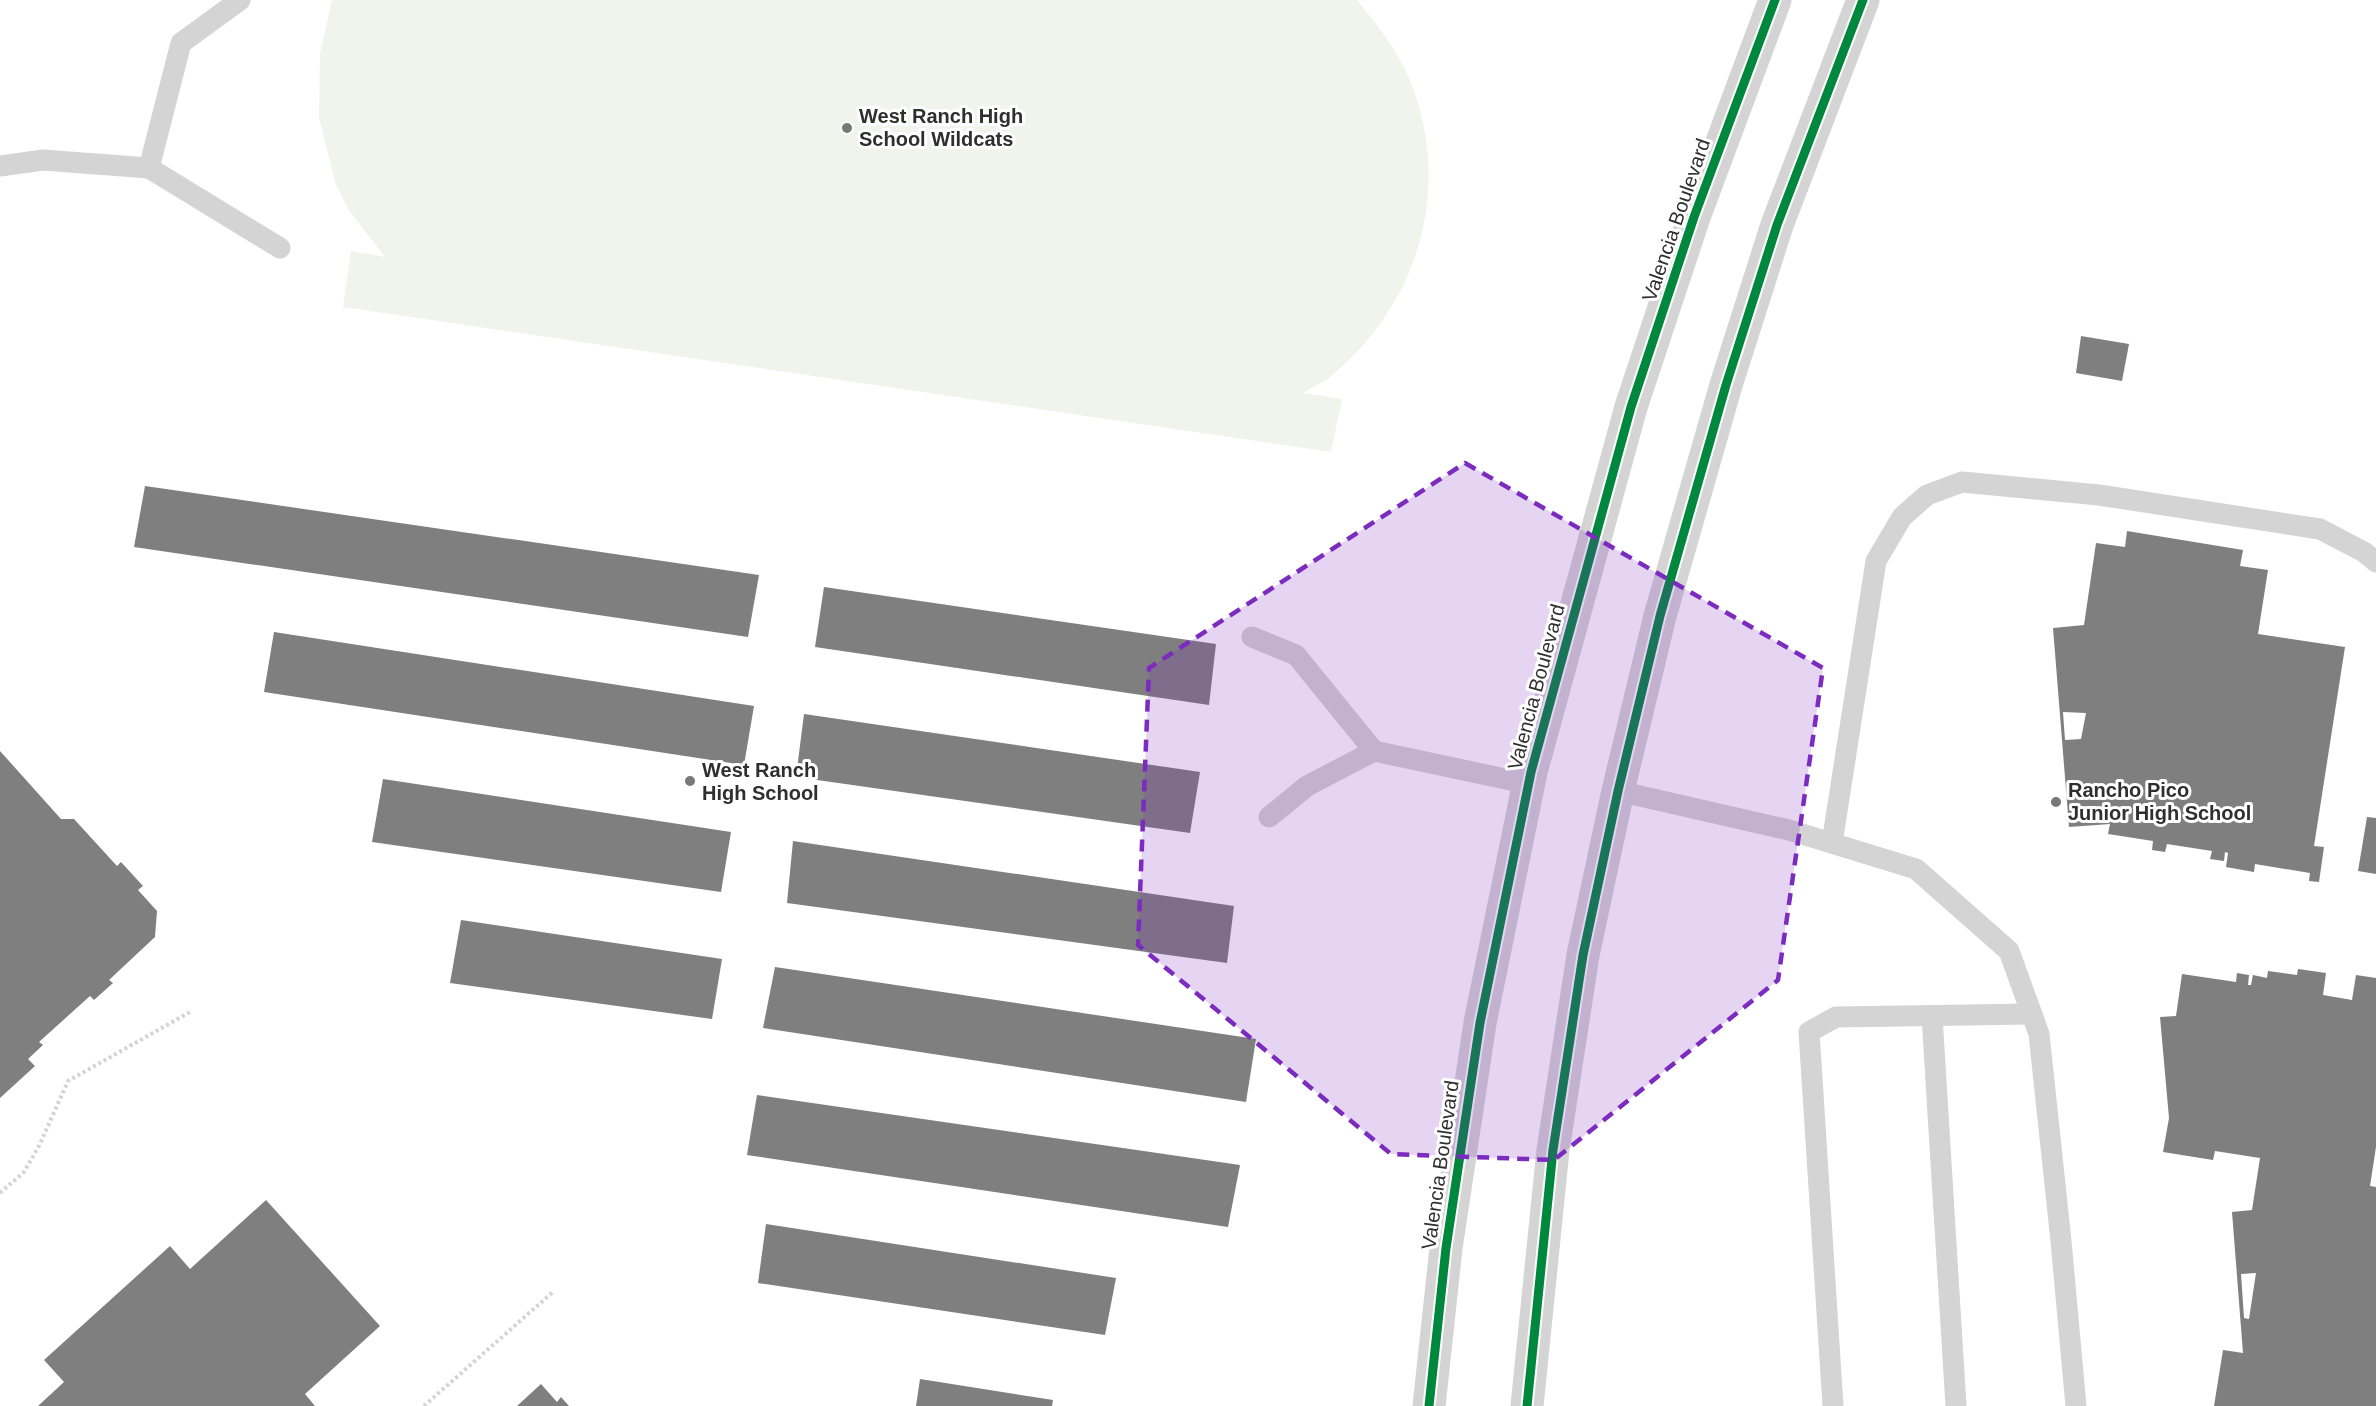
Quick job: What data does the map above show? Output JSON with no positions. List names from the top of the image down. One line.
{"streets":{"street":["Valencia Boulevard"]},"places":["West Ranch High School Wildcats","West Ranch High School","Rancho Pico Junior High School"]}
